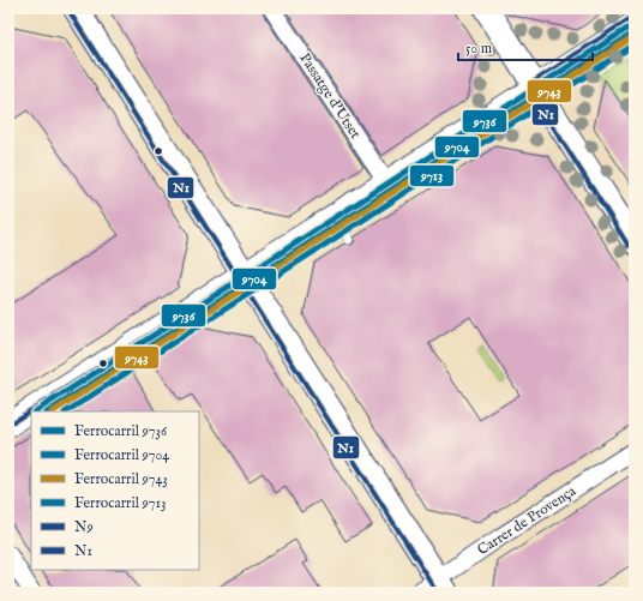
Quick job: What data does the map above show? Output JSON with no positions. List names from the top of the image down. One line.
{"streets":{"street":["Passatge d'Utset","Carrer de Provença"]},"lines":["transit line N1","rail line 9736","transit line N9","rail line 9704","rail line 9743","rail line 9713"],"legend":["Ferrocarril 9736","Ferrocarril 9704","Ferrocarril 9743","Ferrocarril 9713","N9","N1"],"scale_bar":"50 m"}
